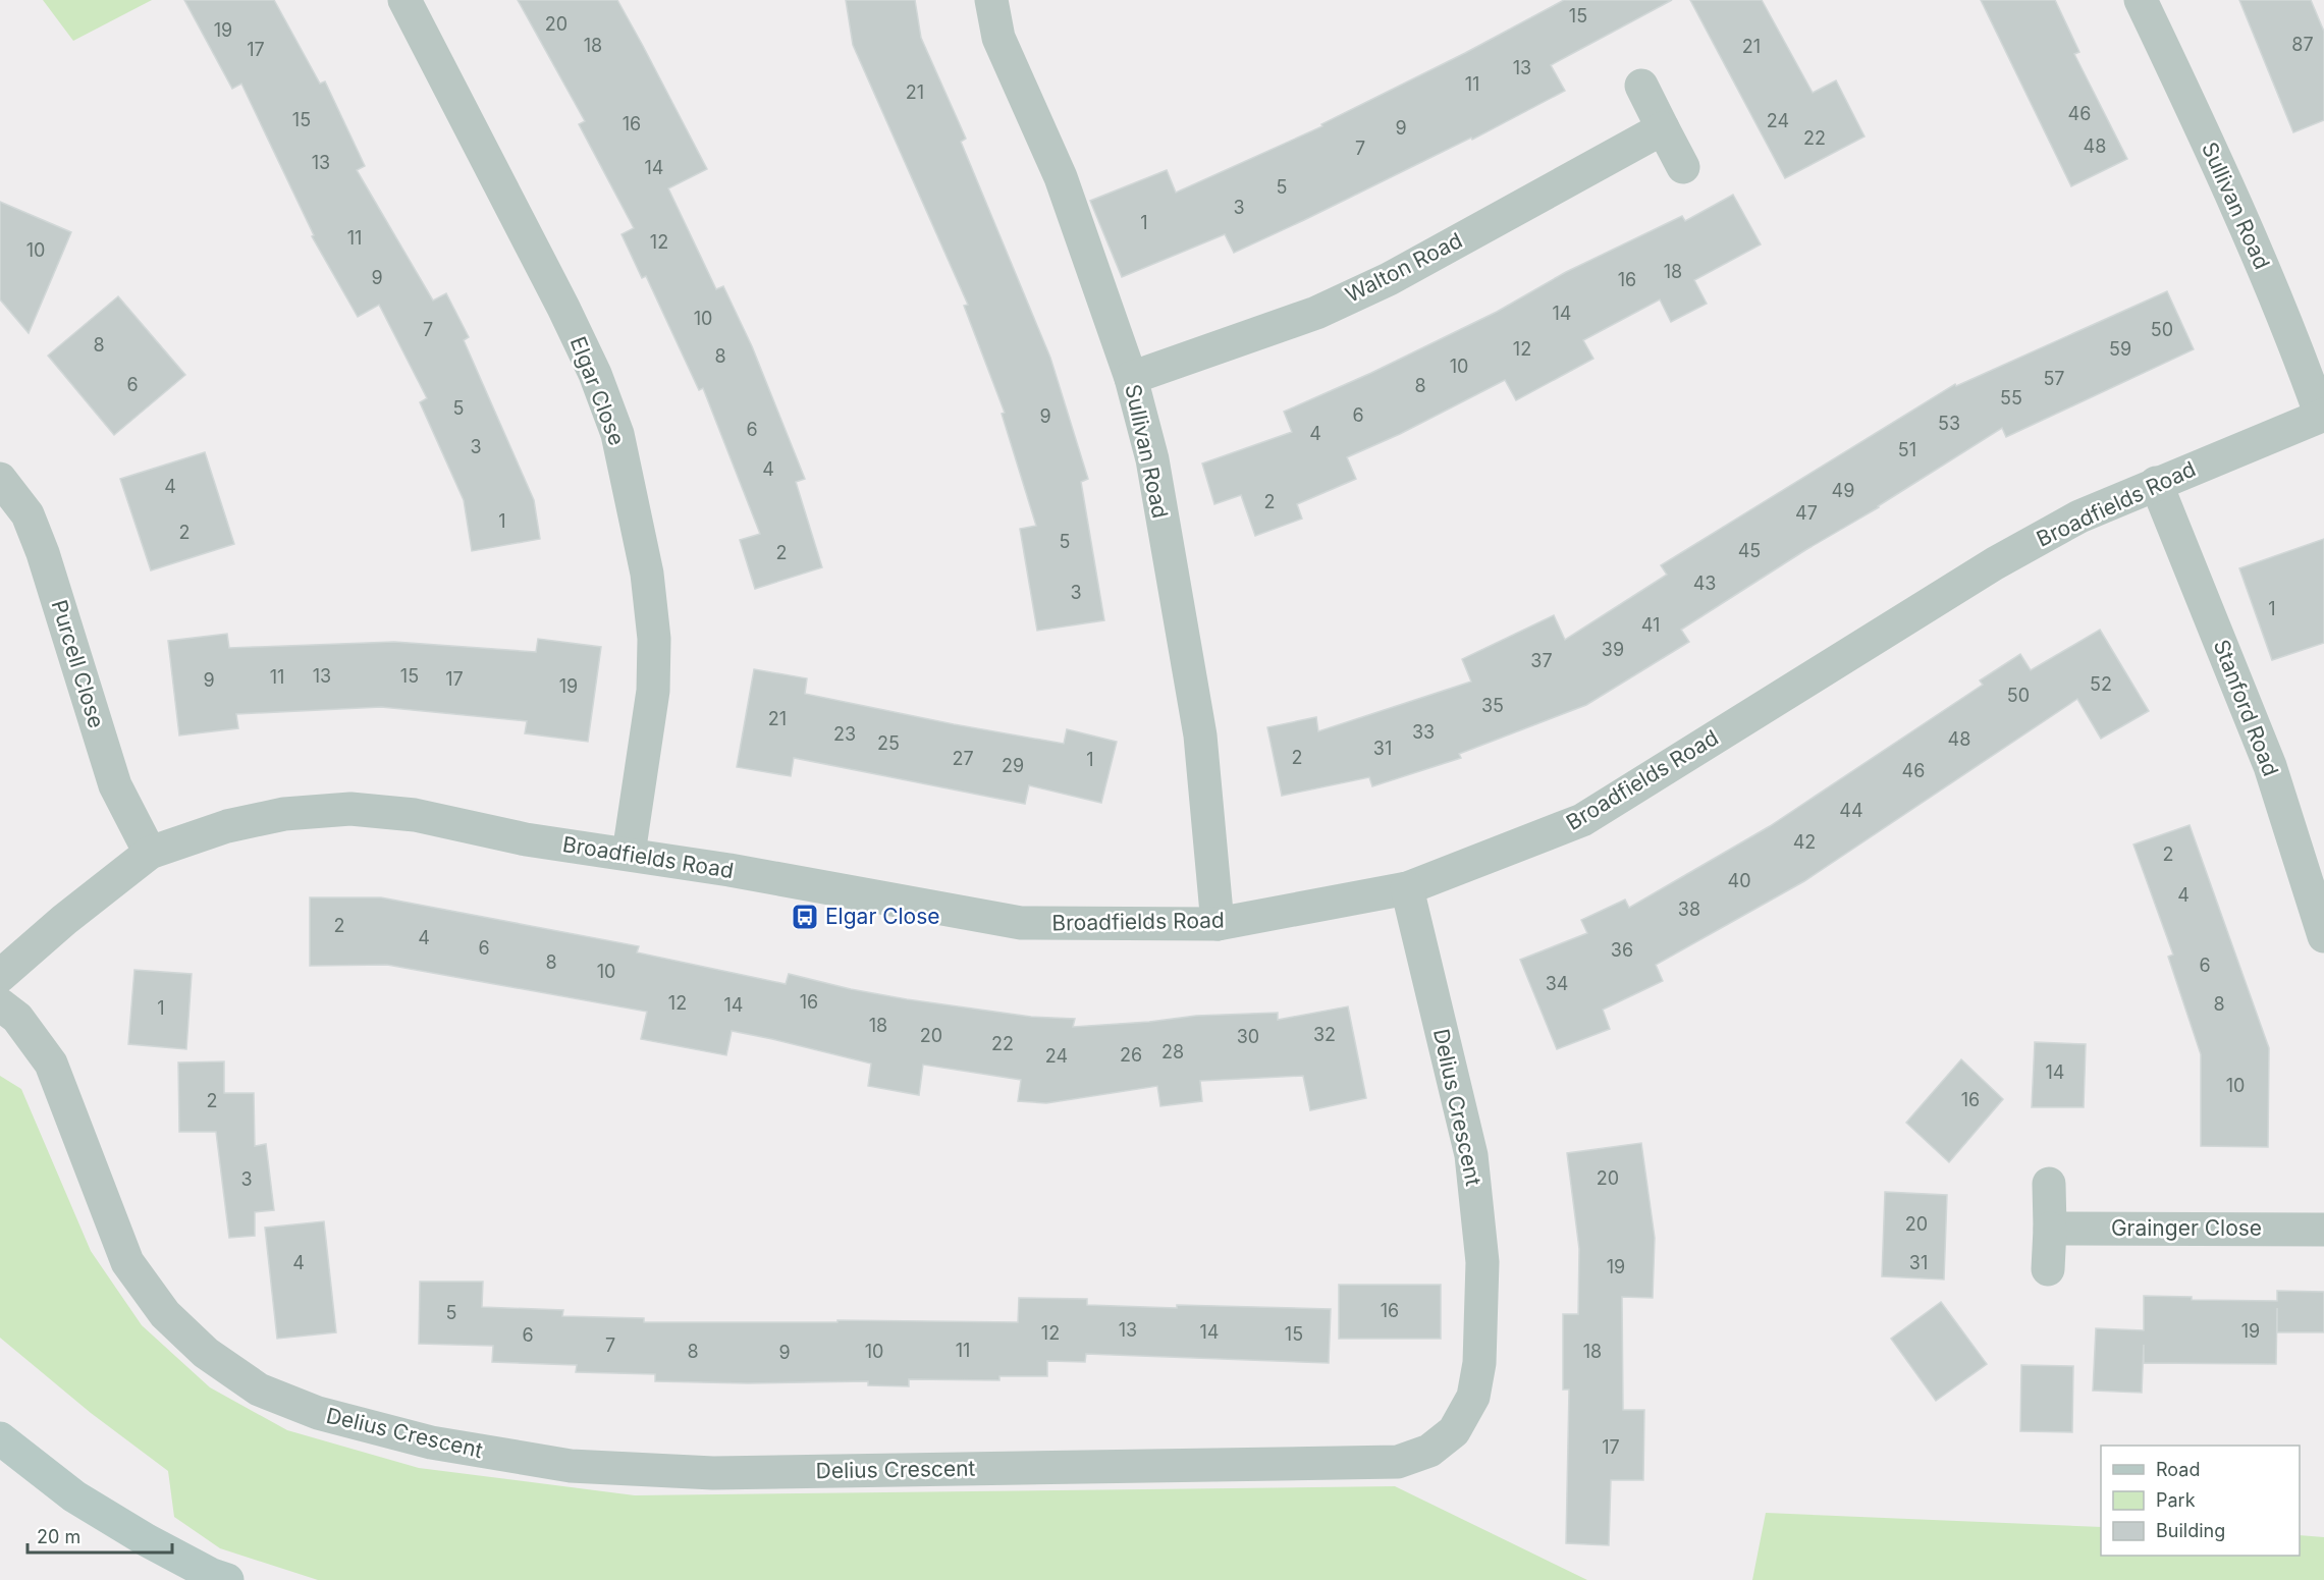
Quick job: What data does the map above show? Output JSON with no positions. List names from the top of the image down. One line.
{"streets":{"street":["Sullivan Road","Walton Road","Elgar Close","Broadfields Road","Purcell Close","Stanford Road","Delius Crescent","Grainger Close"]},"crossings":[["Sullivan Road","Walton Road"],["Sullivan Road","Broadfields Road"],["Elgar Close","Broadfields Road"],["Broadfields Road","Purcell Close"],["Broadfields Road","Stanford Road"],["Broadfields Road","Delius Crescent"]],"places":{"bus stop":["Elgar Close"]},"house_numbers":["15","20","19","87","18","21","17","13","11","21","46","15","24","16","9","22","48","7","13","14","5","3","1","11","12","10","18","9","16","14","10","7","50","8","12","59","8","10","57","6","8","55","5","6","9","53","6","4","3","51","4","4","49","2","47","1","2","5","45","2","43","3","1","41","39","37","13","15","11","17","9","52","19","50","35","21","33","23","48","25","31","2","27","1","29","46","44","42","2","40","4","38","2","4","6","36","8","6","10","34","16","12","8","14","1","18","32","20","30","22","28","26","24","14","10","16","2","20","3","20","4","31","19","16","5","13","19","14","12","15","6","7","11","8","10","18","9","17"],"legend":["Road","Park","Building"],"scale_bar":"20 m"}
